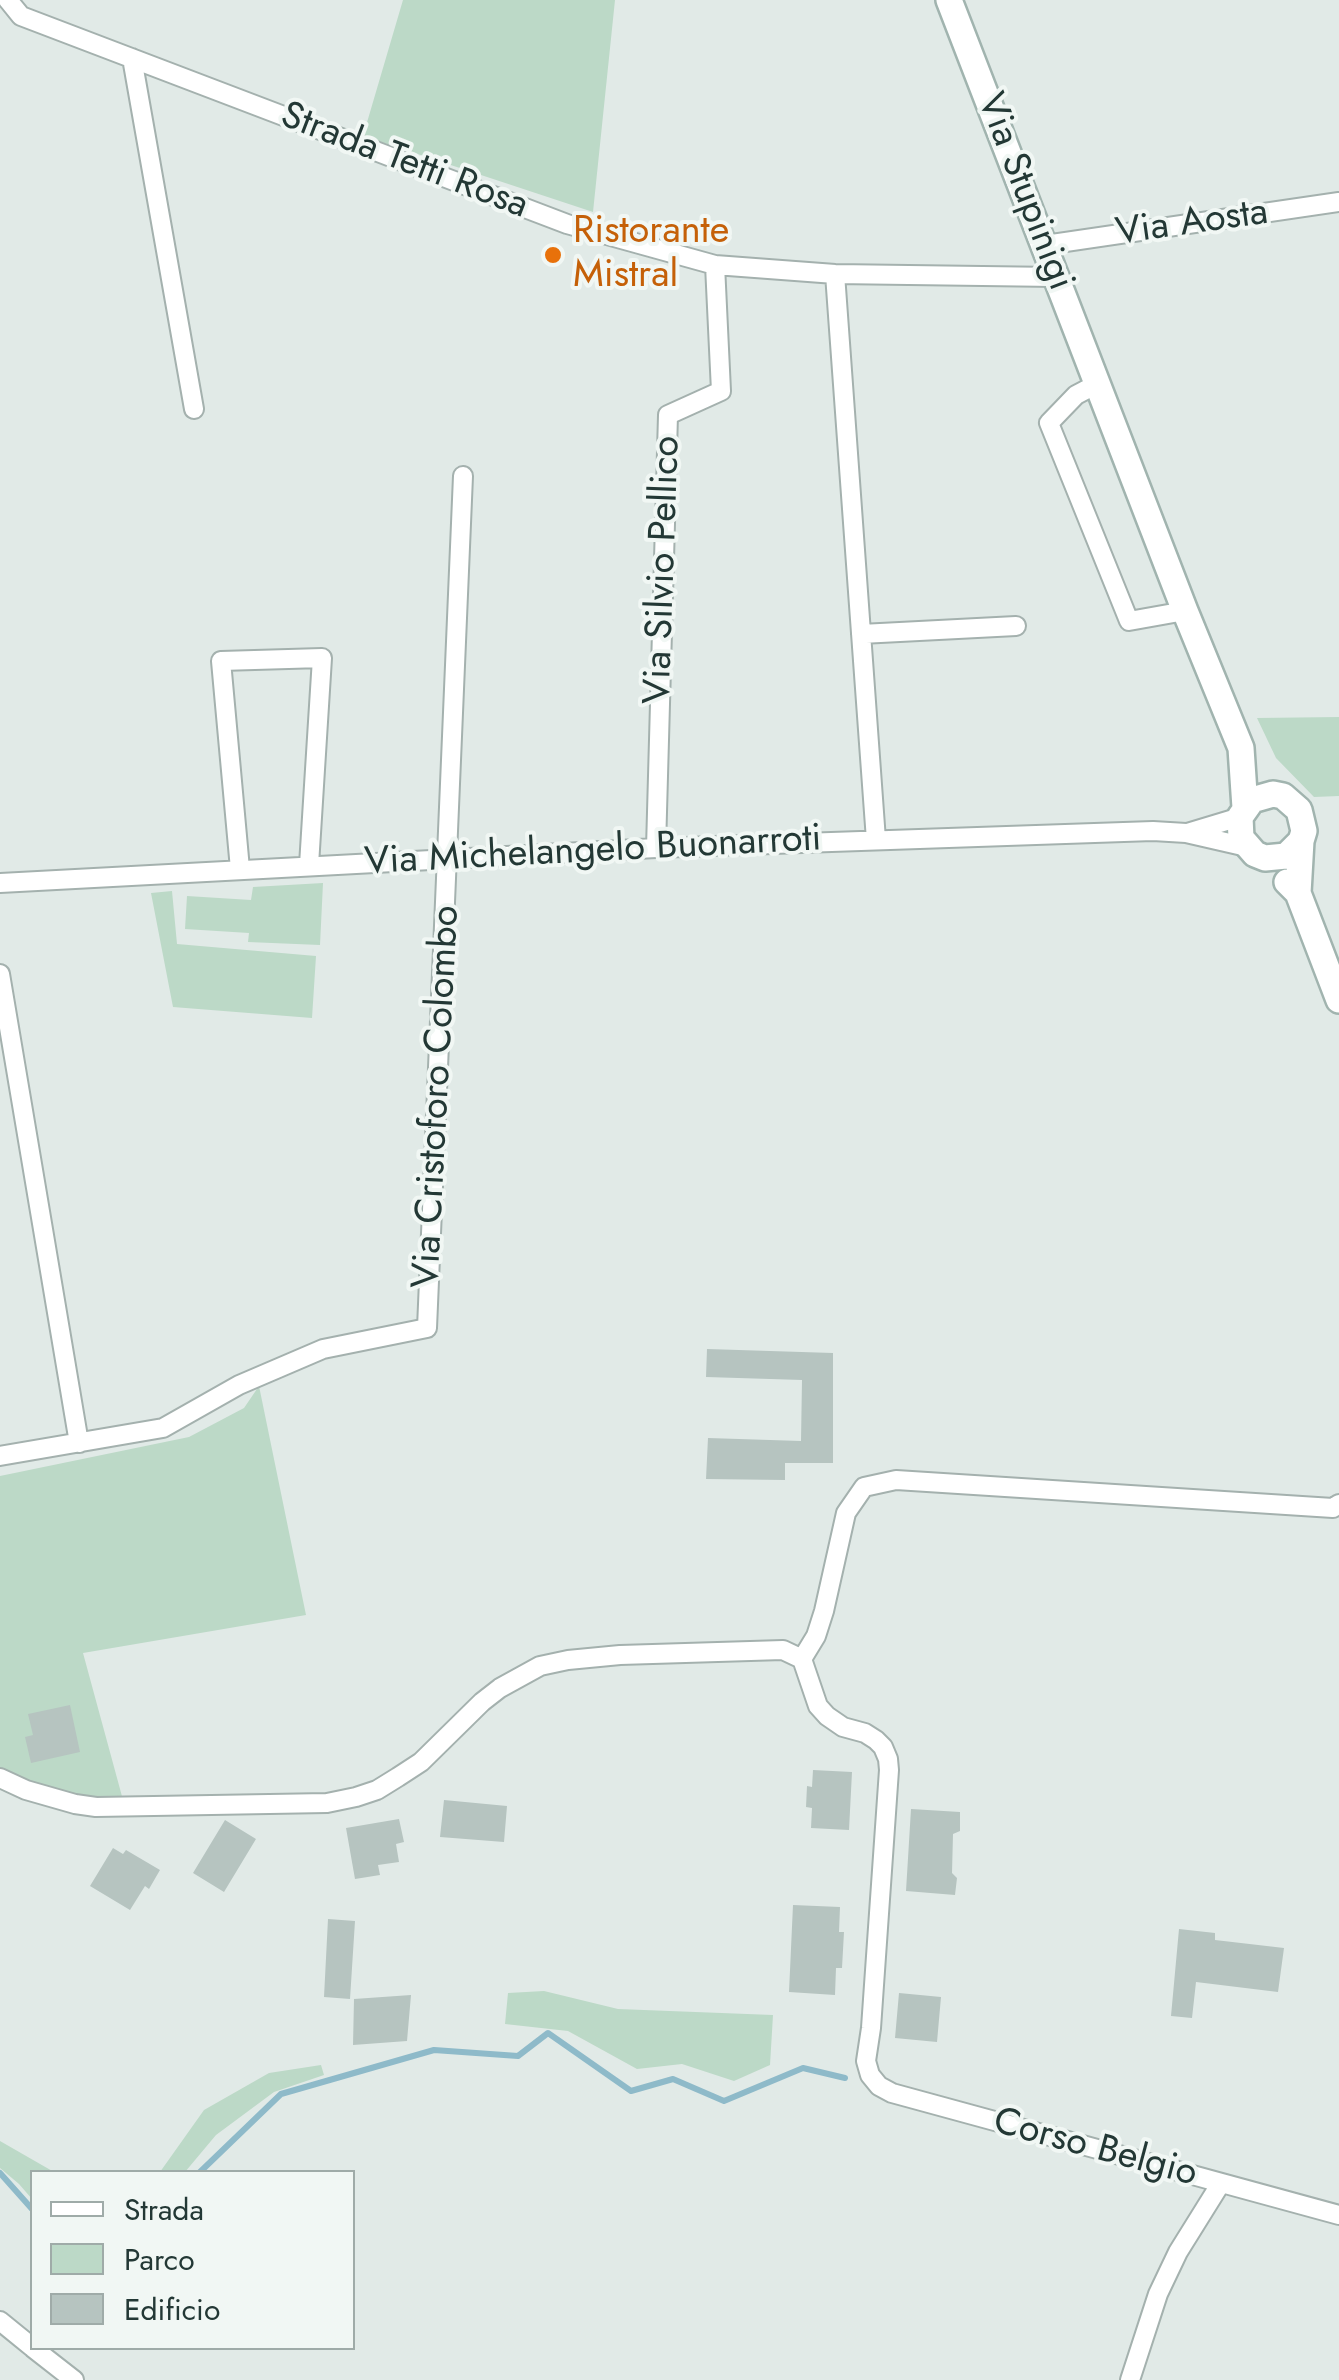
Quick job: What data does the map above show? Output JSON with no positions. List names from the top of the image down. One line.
{"streets":{"street":["Strada Tetti Rosa","Via Stupinigi","Via Aosta","Via Silvio Pellico","Via Michelangelo Buonarroti","Via Cristoforo Colombo","Corso Belgio"]},"crossings":[["Strada Tetti Rosa","Via Stupinigi"],["Strada Tetti Rosa","Via Silvio Pellico"],["Via Stupinigi","Via Aosta"],["Via Stupinigi","Via Michelangelo Buonarroti"],["Via Silvio Pellico","Via Michelangelo Buonarroti"],["Via Michelangelo Buonarroti","Via Cristoforo Colombo"]],"places":["Ristorante Mistral"],"legend":["Strada","Parco","Edificio"]}
